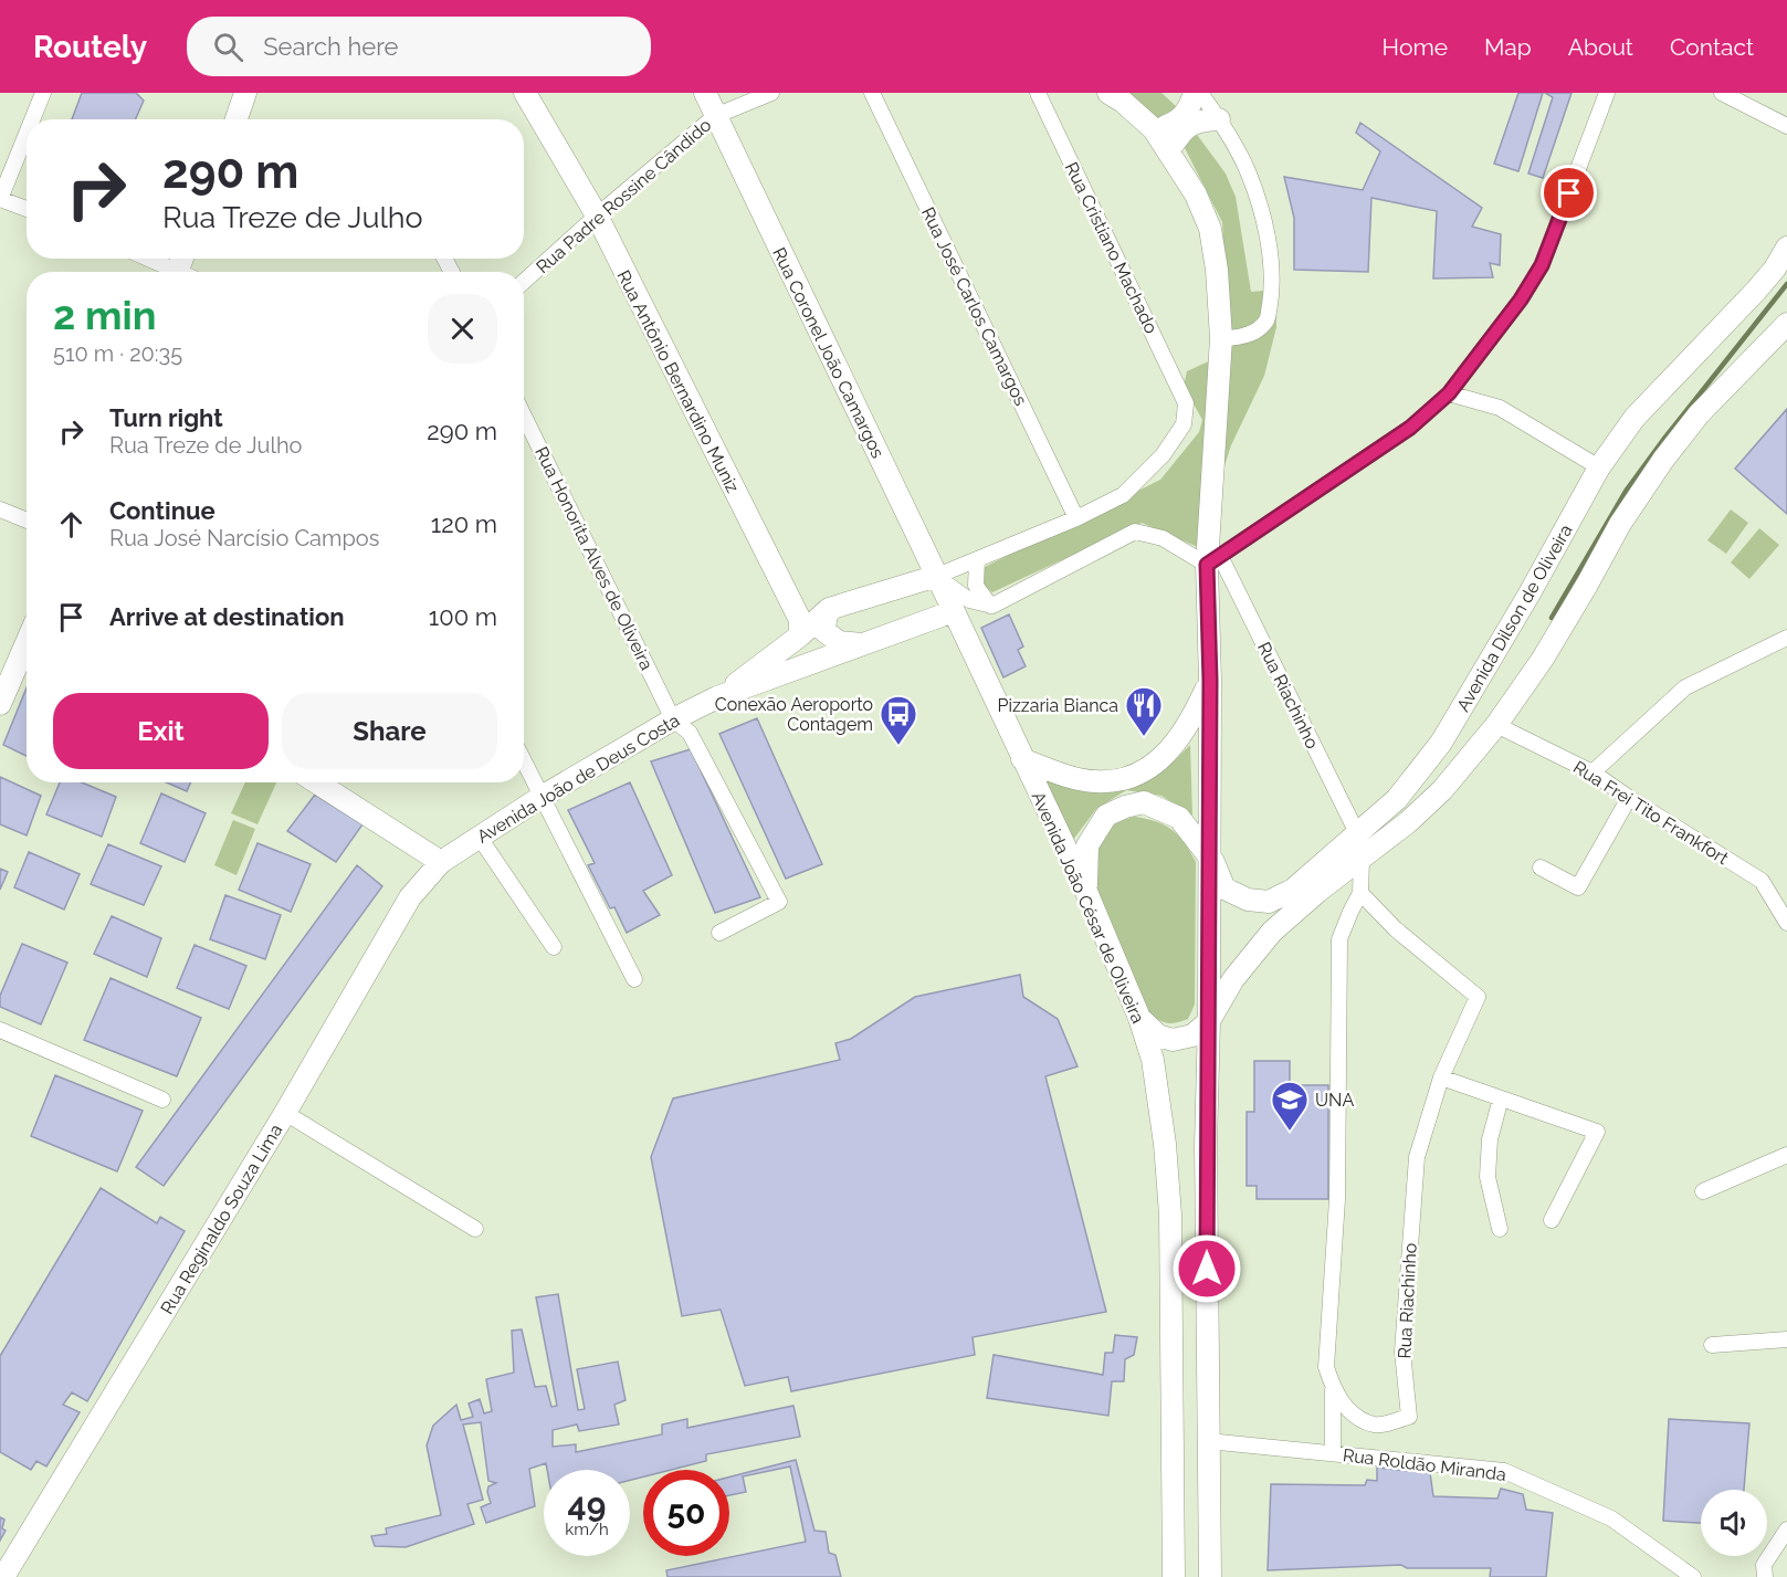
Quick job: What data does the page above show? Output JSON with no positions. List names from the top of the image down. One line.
{"streets":{"main road":["Rua Coronel João Camargos","Rua Antônio Bernardino Muniz","Avenida Dilson de Oliveira","Avenida João de Deus Costa","Avenida João César de Oliveira","Rua Reginaldo Souza Lima"],"street":["Rua Padre Rossine Cândido","Rua Cristiano Machado","Rua José Carlos Camargos","Rua Honorita Alves de Oliveira","Rua Riachinho","Rua Frei Tito Frankfort","Rua Roldão Miranda"]},"crossings":[["Rua Padre Rossine Cândido","Rua Coronel João Camargos"],["Rua Padre Rossine Cândido","Rua Antônio Bernardino Muniz"],["Rua Cristiano Machado","Avenida João de Deus Costa"],["Rua José Carlos Camargos","Avenida João de Deus Costa"],["Rua Coronel João Camargos","Avenida João de Deus Costa"],["Rua Coronel João Camargos","Avenida João César de Oliveira"],["Rua Antônio Bernardino Muniz","Avenida João de Deus Costa"],["Rua Honorita Alves de Oliveira","Avenida João de Deus Costa"],["Avenida Dilson de Oliveira","Rua Riachinho"],["Avenida Dilson de Oliveira","Rua Frei Tito Frankfort"],["Avenida João de Deus Costa","Avenida João César de Oliveira"],["Avenida João de Deus Costa","Rua Reginaldo Souza Lima"]],"places":{"restaurant":["Pizzaria Bianca"],"bus stop":["Conexão Aeroporto Contagem"],"school or university":["UNA"]},"page":{"header":"Routely","search":"Search here","nav":["Home","Map","About","Contact"],"turn":["290 m","Rua Treze de Julho"],"heading":["2 min","510 m · 20:35"],"list":[{"name":"Turn right","note":"Rua Treze de Julho","value":"290 m"},{"name":"Continue","note":"Rua José Narcísio Campos","value":"120 m"},{"name":"Arrive at destination","value":"100 m"}],"buttons":["Exit","Share"],"speed":"49 km/h","limit":"50"}}
